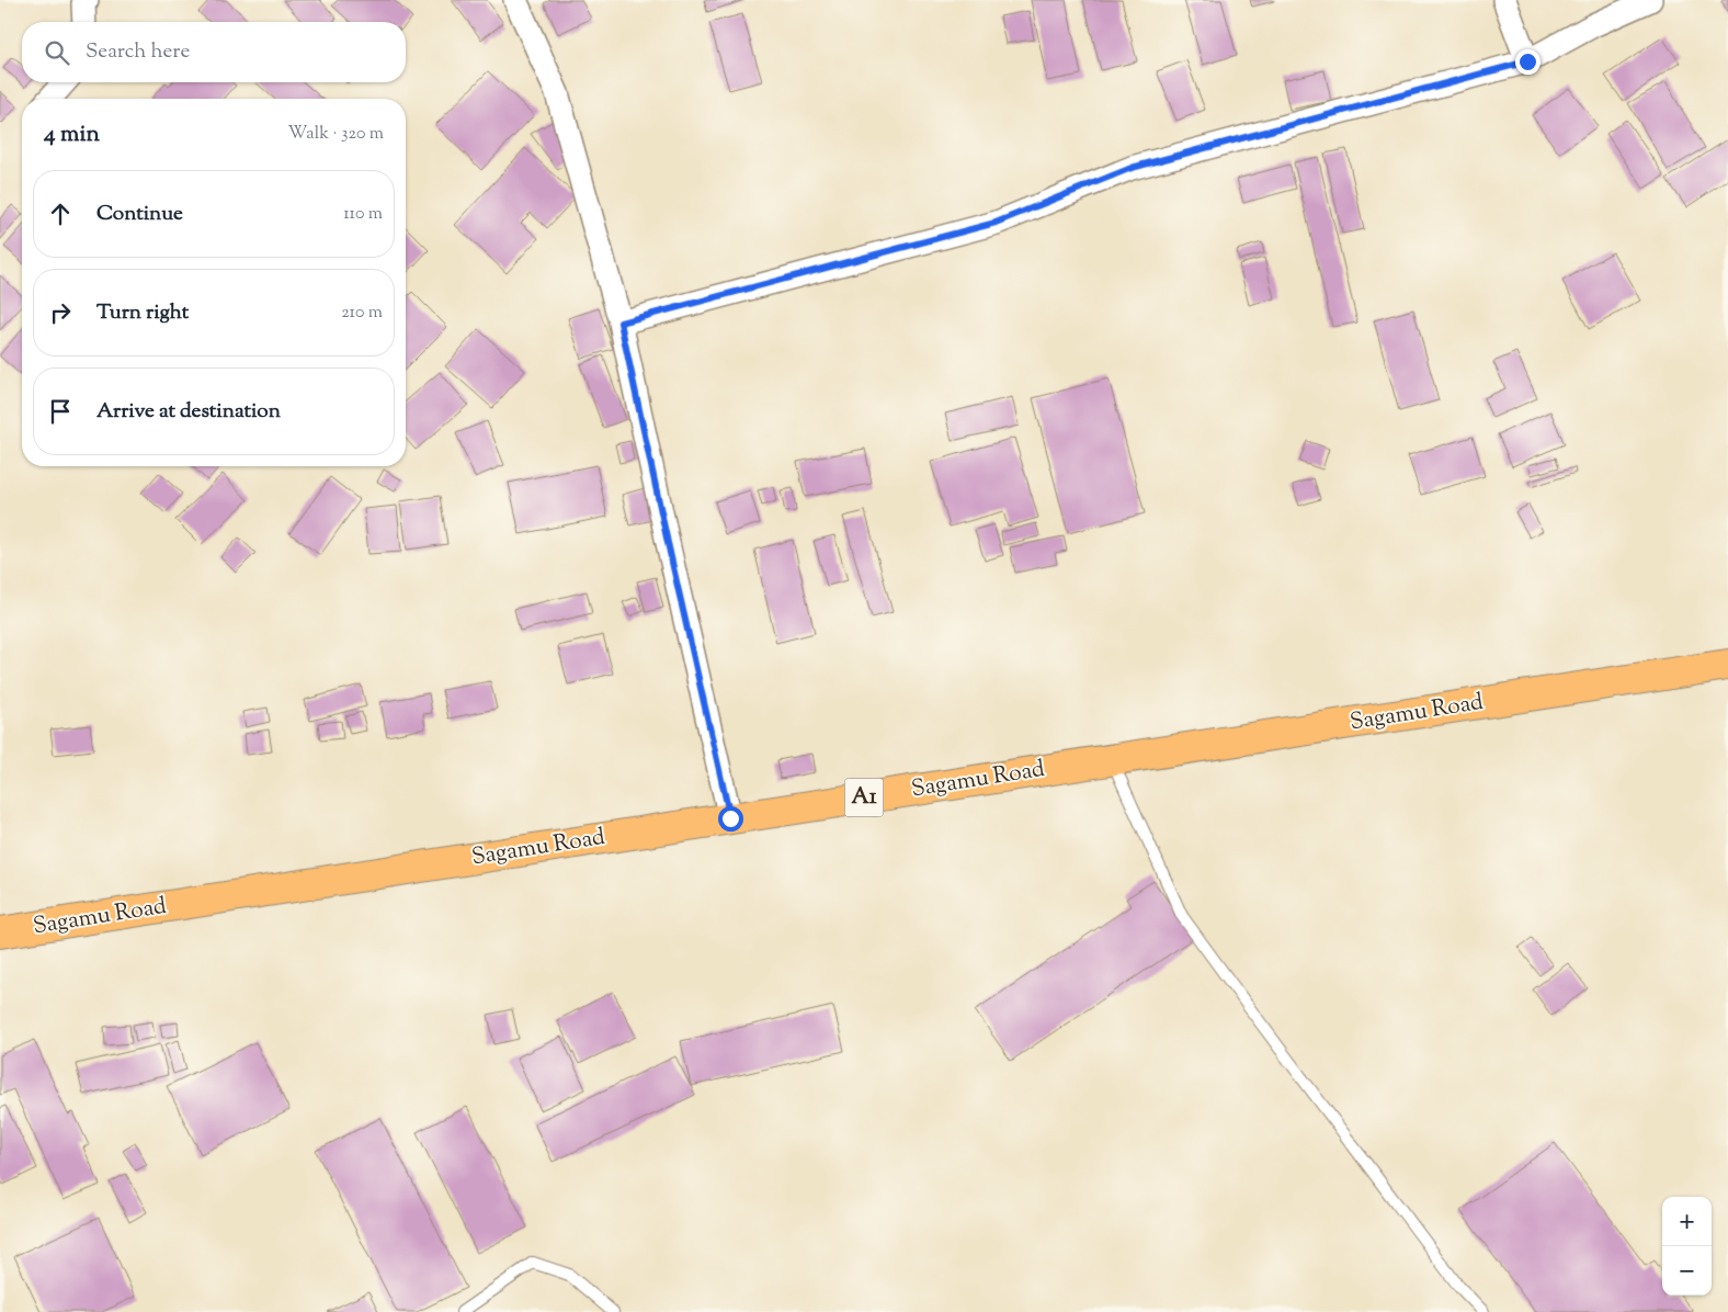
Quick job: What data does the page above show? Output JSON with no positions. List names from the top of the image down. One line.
{"streets":{"highway":["Sagamu Road","A1"]},"page":{"search":"Search here","heading":["4 min","Walk · 320 m"],"list":[["Continue","110 m"],["Turn right","210 m"],"Arrive at destination"],"map_buttons":["+","−"]}}
